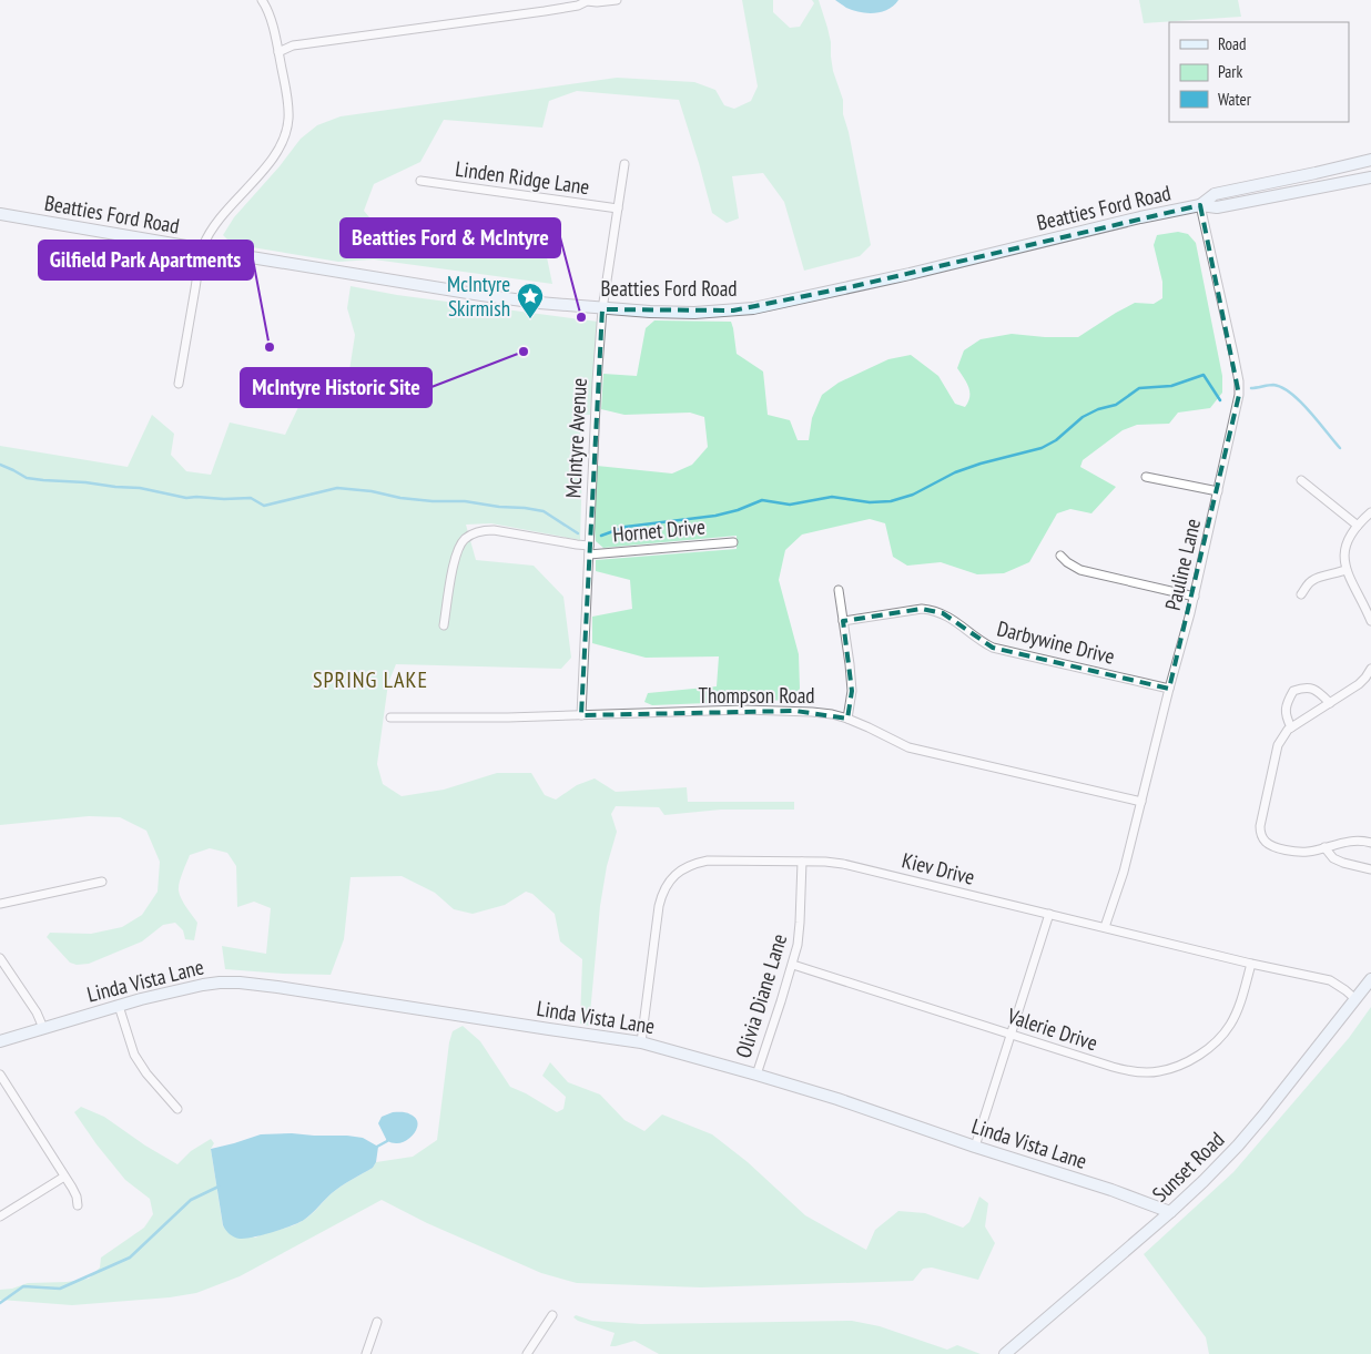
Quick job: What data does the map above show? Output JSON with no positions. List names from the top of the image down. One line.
{"streets":{"main road":["Beatties Ford Road","Linda Vista Lane","Sunset Road"],"street":["Linden Ridge Lane","McIntyre Avenue","Hornet Drive","Pauline Lane","Darbywine Drive","Thompson Road","Kiev Drive","Olivia Diane Lane","Valerie Drive"]},"crossings":[["Linden Ridge Lane","McIntyre Avenue"],["Beatties Ford Road","McIntyre Avenue"],["Beatties Ford Road","Pauline Lane"],["McIntyre Avenue","Hornet Drive"],["McIntyre Avenue","Thompson Road"],["Pauline Lane","Darbywine Drive"],["Pauline Lane","Thompson Road"],["Pauline Lane","Kiev Drive"],["Kiev Drive","Linda Vista Lane"],["Kiev Drive","Olivia Diane Lane"],["Kiev Drive","Valerie Drive"],["Kiev Drive","Sunset Road"],["Linda Vista Lane","Olivia Diane Lane"],["Linda Vista Lane","Sunset Road"],["Olivia Diane Lane","Valerie Drive"]],"districts":["SPRING LAKE"],"places":{"other":["Beatties Ford & McIntyre","Gilfield Park Apartments","McIntyre Historic Site"],"place":["McIntyre Skirmish"]},"legend":["Road","Park","Water"]}
